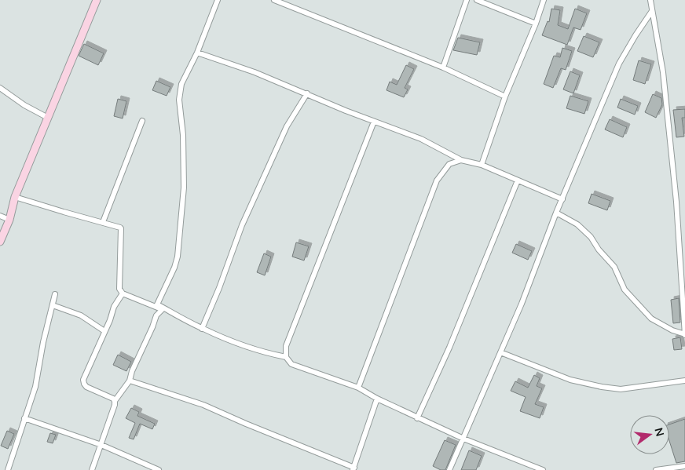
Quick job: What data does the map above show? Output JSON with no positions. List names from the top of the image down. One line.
{"north":"right"}
